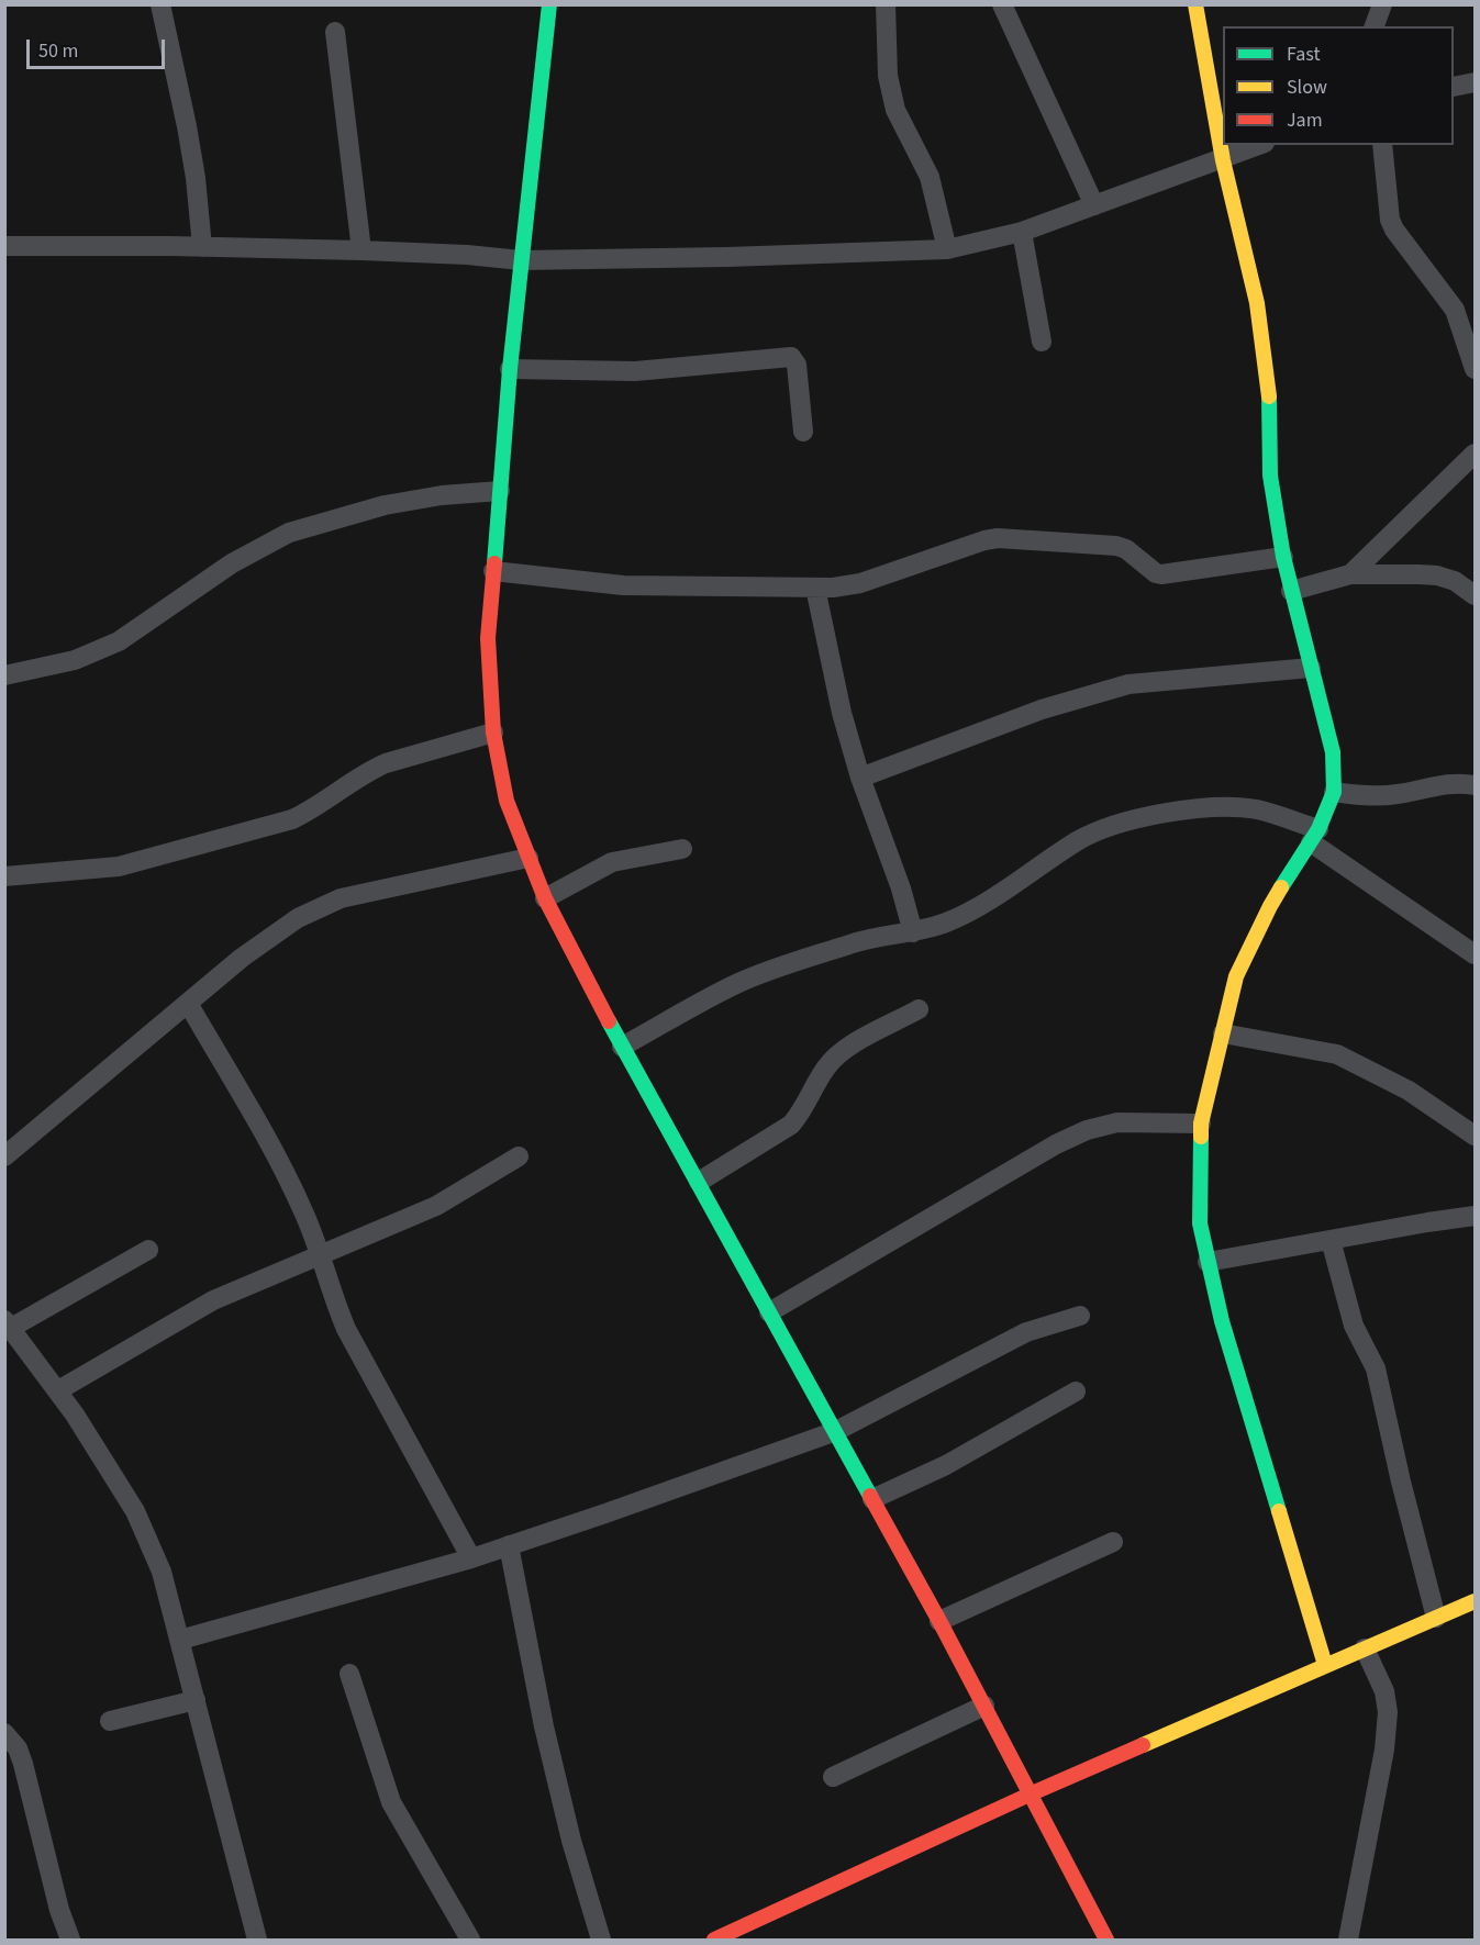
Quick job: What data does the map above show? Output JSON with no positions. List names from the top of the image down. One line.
{"legend":["Fast","Slow","Jam"],"scale_bar":"50 m"}
